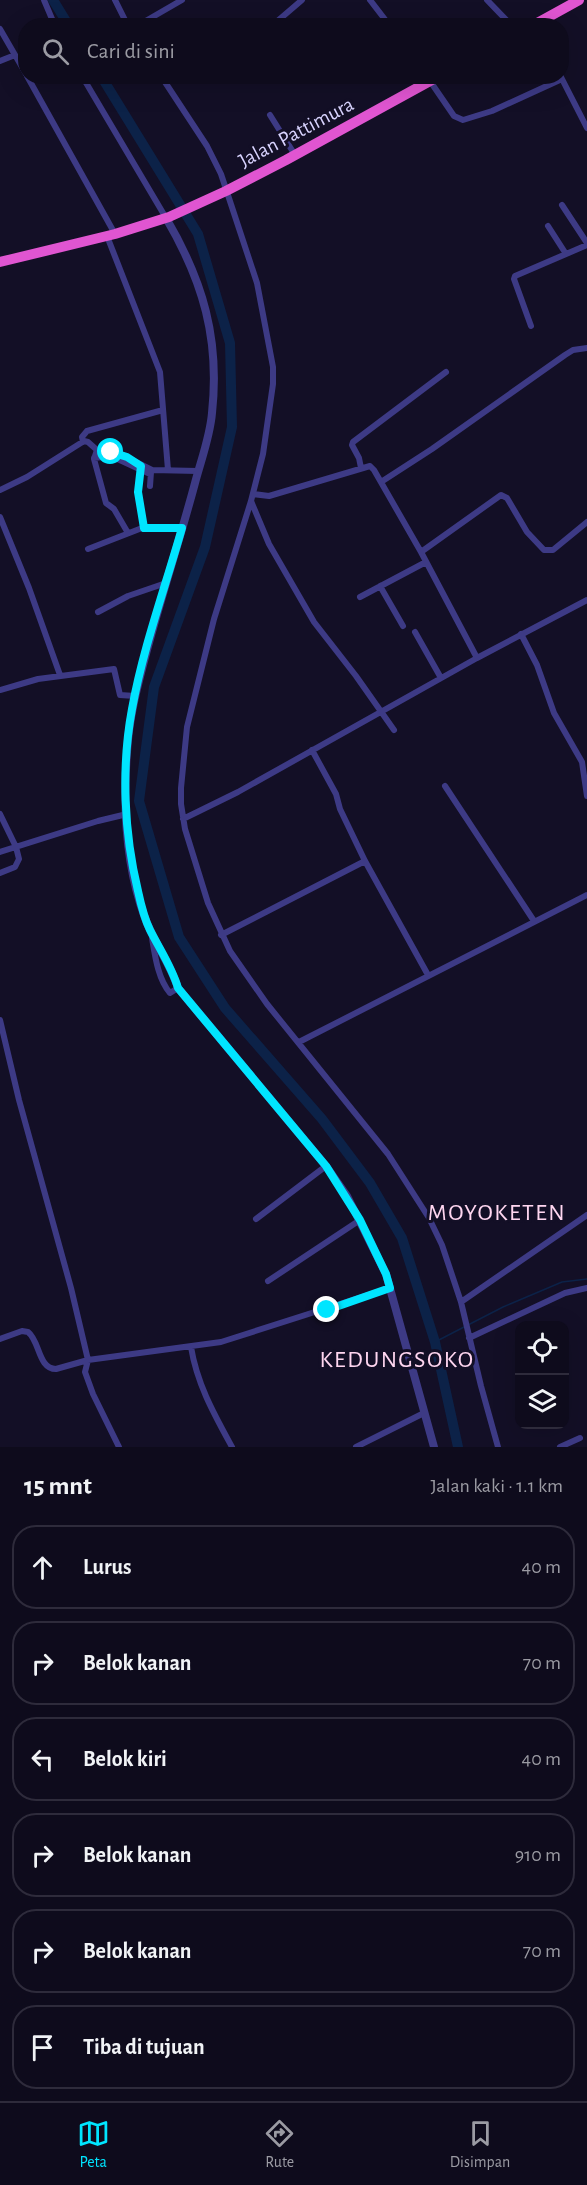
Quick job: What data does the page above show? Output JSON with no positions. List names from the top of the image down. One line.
{"streets":{"highway":["Jalan Pattimura"]},"districts":["MOYOKETEN","KEDUNGSOKO"],"page":{"search":"Cari di sini","heading":["15 mnt","Jalan kaki · 1.1 km"],"list":[["Lurus","40 m"],["Belok kanan","70 m"],["Belok kiri","40 m"],["Belok kanan","910 m"],["Belok kanan","70 m"],"Tiba di tujuan"],"nav":["Peta","Rute","Disimpan"]}}
